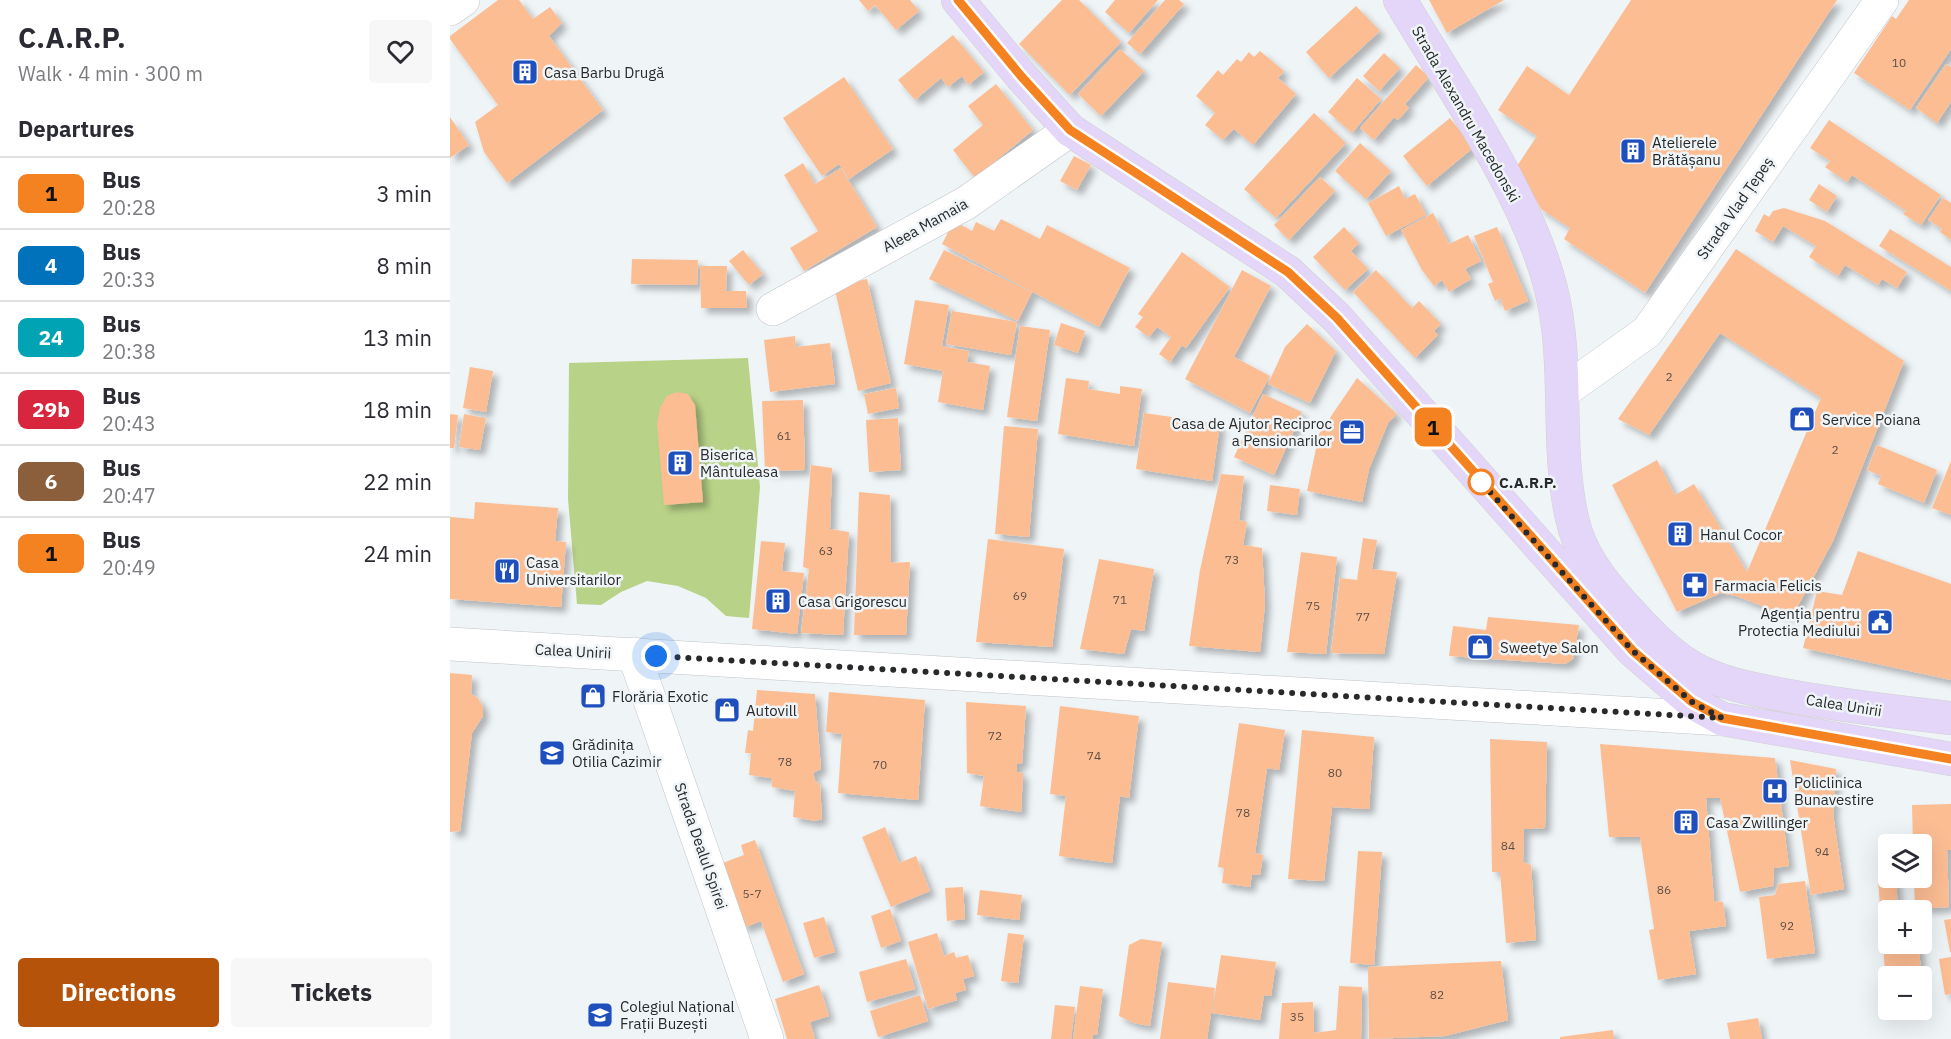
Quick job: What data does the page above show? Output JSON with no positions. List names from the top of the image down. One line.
{"streets":{"main road":["Strada Alexandru Macedonski","Calea Unirii"],"street":["Strada Vlad Țepeș","Aleea Mamaia","Strada Dealul Spirei"]},"crossings":[["Strada Alexandru Macedonski","Strada Vlad Țepeș"],["Strada Alexandru Macedonski","Calea Unirii"],["Calea Unirii","Strada Dealul Spirei"]],"places":{"building":["Casa Barbu Drugă","Atelierele Brătășanu","Biserica Mântuleasa","Hanul Cocor","Casa Grigorescu","Casa Zwillinger"],"shop":["Service Poiana","Sweetye Salon","Florăria Exotic","Autovill"],"office":["Casa de Ajutor Reciproc a Pensionarilor"],"other":["C.A.R.P."],"restaurant":["Casa Universitarilor"],"pharmacy":["Farmacia Felicis"],"public building":["Agenția pentru Protectia Mediului"],"school or university":["Grădinița Otilia Cazimir","Colegiul Național Frații Buzești"],"hospital":["Policlinica Bunavestire"]},"lines":["bus line 1"],"house_numbers":["10","2","61","2","63","73","69","71","75","77","72","74","78","70","80","78","84","94","86","5-7","92","82","35"],"page":{"heading":[["C.A.R.P.","Walk · 4 min · 300 m"],"Departures"],"on_map":"1","list":[{"mark":"1","name":"Bus","note":"20:28","value":"3 min"},{"mark":"4","name":"Bus","note":"20:33","value":"8 min"},{"mark":"24","name":"Bus","note":"20:38","value":"13 min"},{"mark":"29b","name":"Bus","note":"20:43","value":"18 min"},{"mark":"6","name":"Bus","note":"20:47","value":"22 min"},{"mark":"1","name":"Bus","note":"20:49","value":"24 min"}],"map_buttons":["+","−"],"buttons":["Directions","Tickets"]}}
